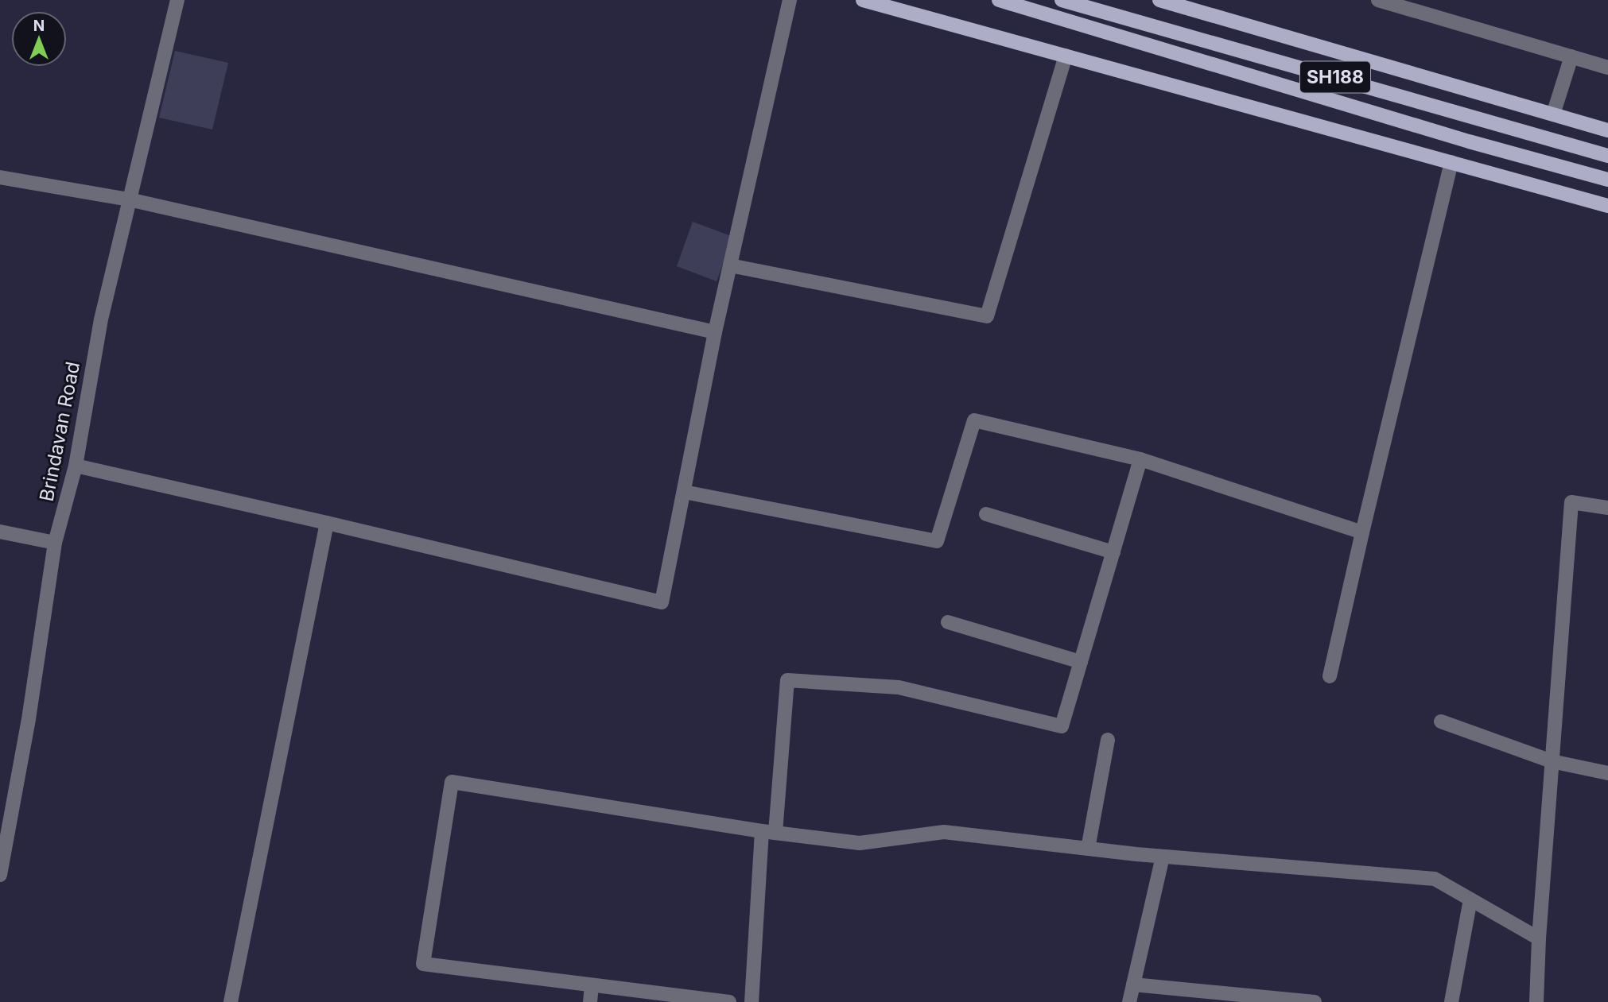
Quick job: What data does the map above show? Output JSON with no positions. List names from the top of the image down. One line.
{"streets":{"main road":["SH188"],"street":["Brindavan Road"]},"north":"top"}
